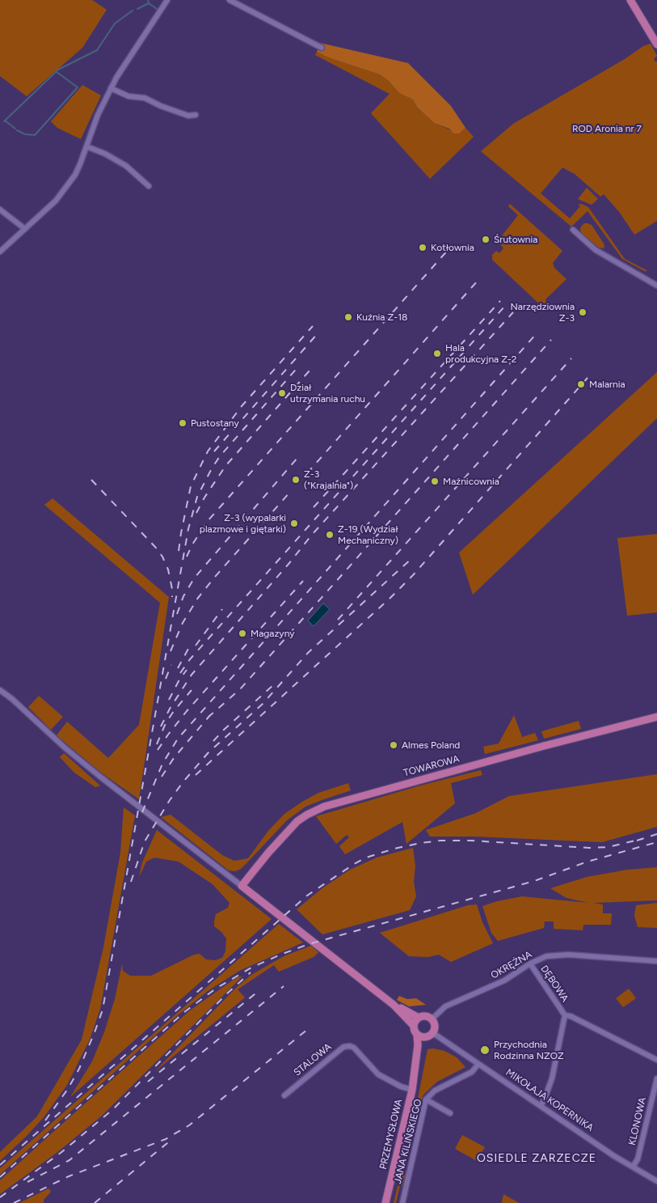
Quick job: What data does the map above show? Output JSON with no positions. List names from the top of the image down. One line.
{"streets":{"main road":["TOWAROWA","PRZEMYSŁOWA"],"street":["OKRĘŻNA","DĘBOWA","STALOWA","MIKOŁAJA KOPERNIKA","KLONOWA","JANA KILIŃSKIEGO"]},"crossings":[["OKRĘŻNA","DĘBOWA"],["OKRĘŻNA","MIKOŁAJA KOPERNIKA"],["OKRĘŻNA","PRZEMYSŁOWA"],["DĘBOWA","MIKOŁAJA KOPERNIKA"],["STALOWA","PRZEMYSŁOWA"],["MIKOŁAJA KOPERNIKA","KLONOWA"],["MIKOŁAJA KOPERNIKA","PRZEMYSŁOWA"],["MIKOŁAJA KOPERNIKA","JANA KILIŃSKIEGO"]],"districts":["OSIEDLE ZARZECZE"],"parks":["ROD Aronia nr 7"],"places":["Śrutownia","Kotłownia","Narzędziownia Z-3","Kuźnia Z-18","Hala produkcyjna Z-2","Malarnia","Dział utrzymania ruchu","Pustostany","Z-3 (\"Krajalnia\")","Maźnicownia","Z-3 (wypalarki plazmowe i giętarki)","Z-19 (Wydział Mechaniczny)","Magazyny","Almes Poland","Przychodnia Rodzinna NZOZ"]}
